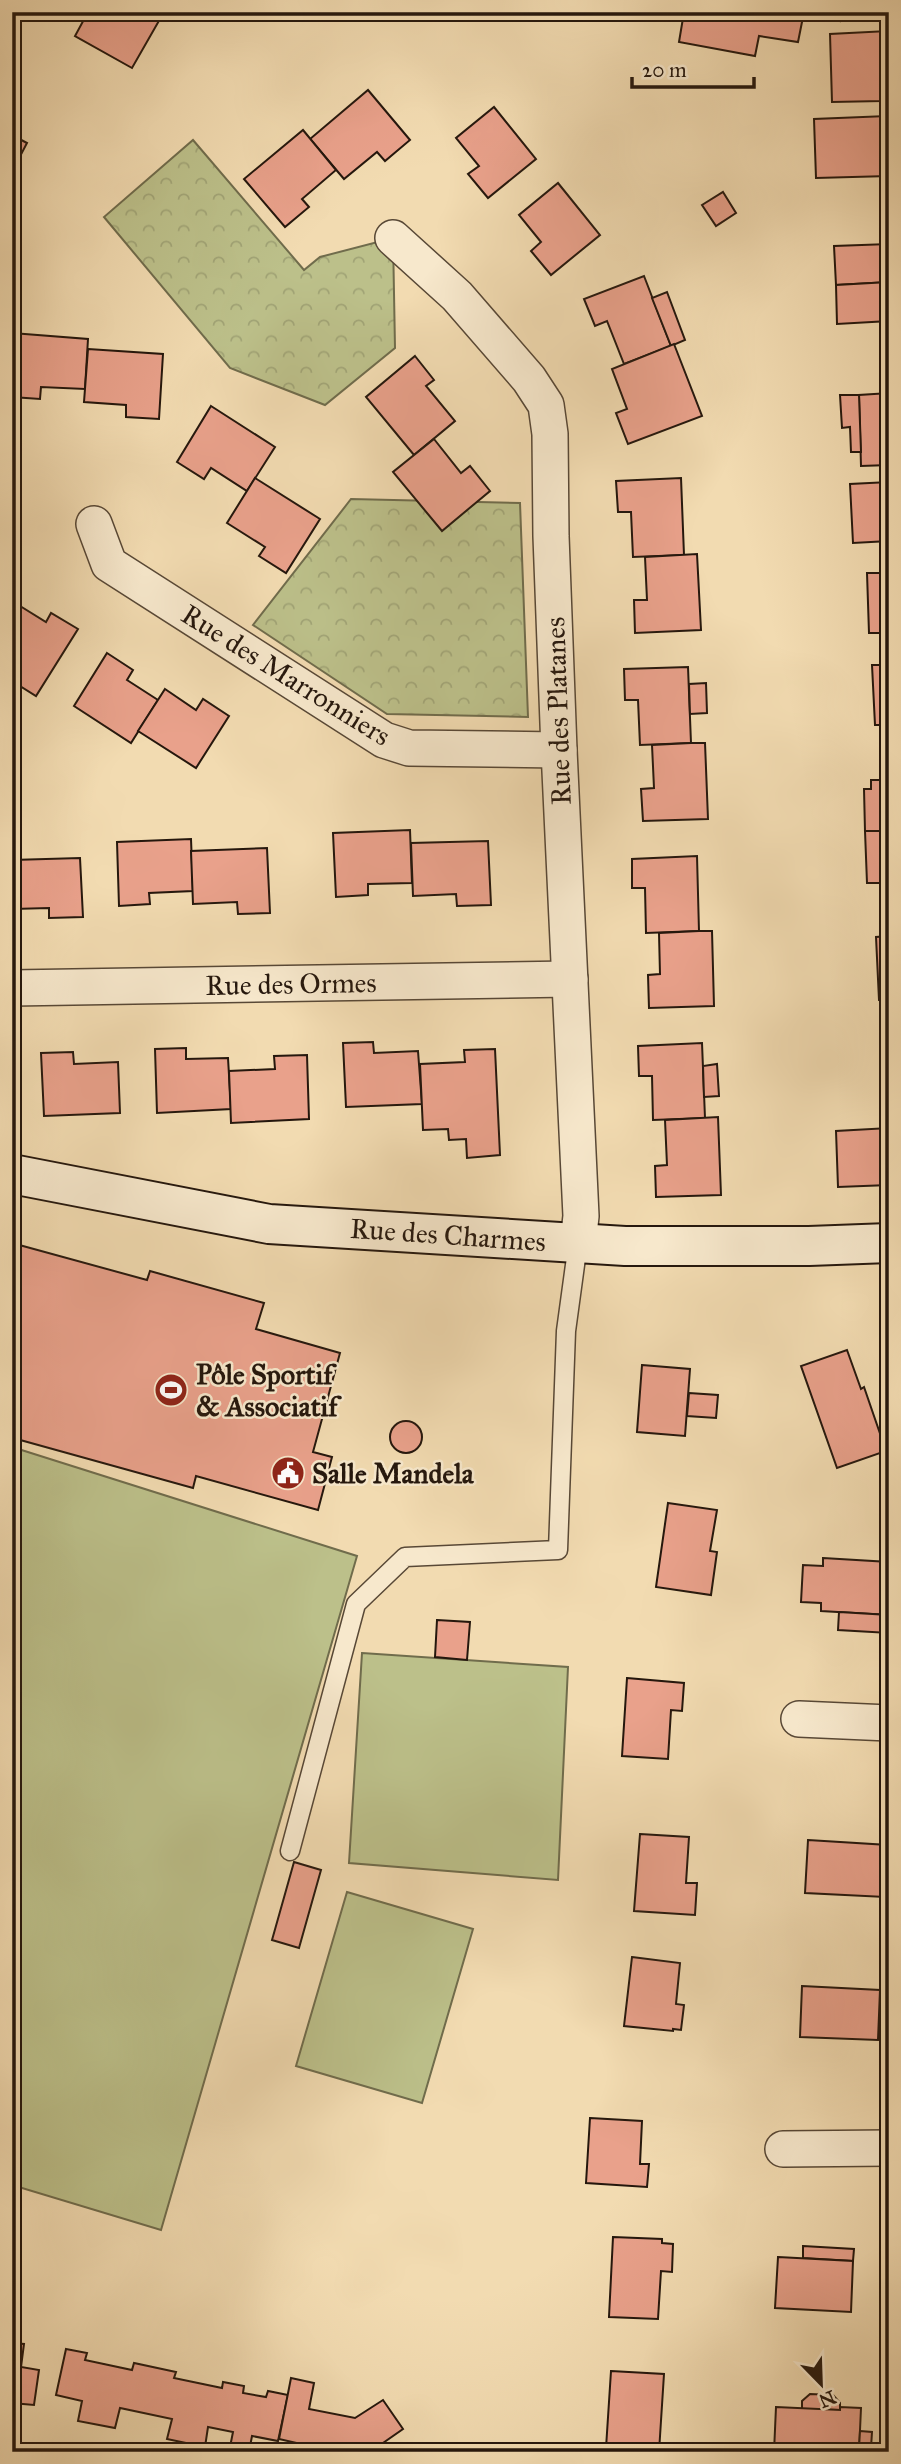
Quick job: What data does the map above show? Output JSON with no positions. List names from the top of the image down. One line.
{"streets":{"street":["Rue des Marronniers","Rue des Platanes","Rue des Ormes","Rue des Charmes"]},"crossings":[["Rue des Marronniers","Rue des Platanes"],["Rue des Platanes","Rue des Ormes"],["Rue des Platanes","Rue des Charmes"]],"places":{"sports":["Pôle Sportif & Associatif"],"public building":["Salle Mandela"]},"scale_bar":"20 m","north":"bottom right"}
